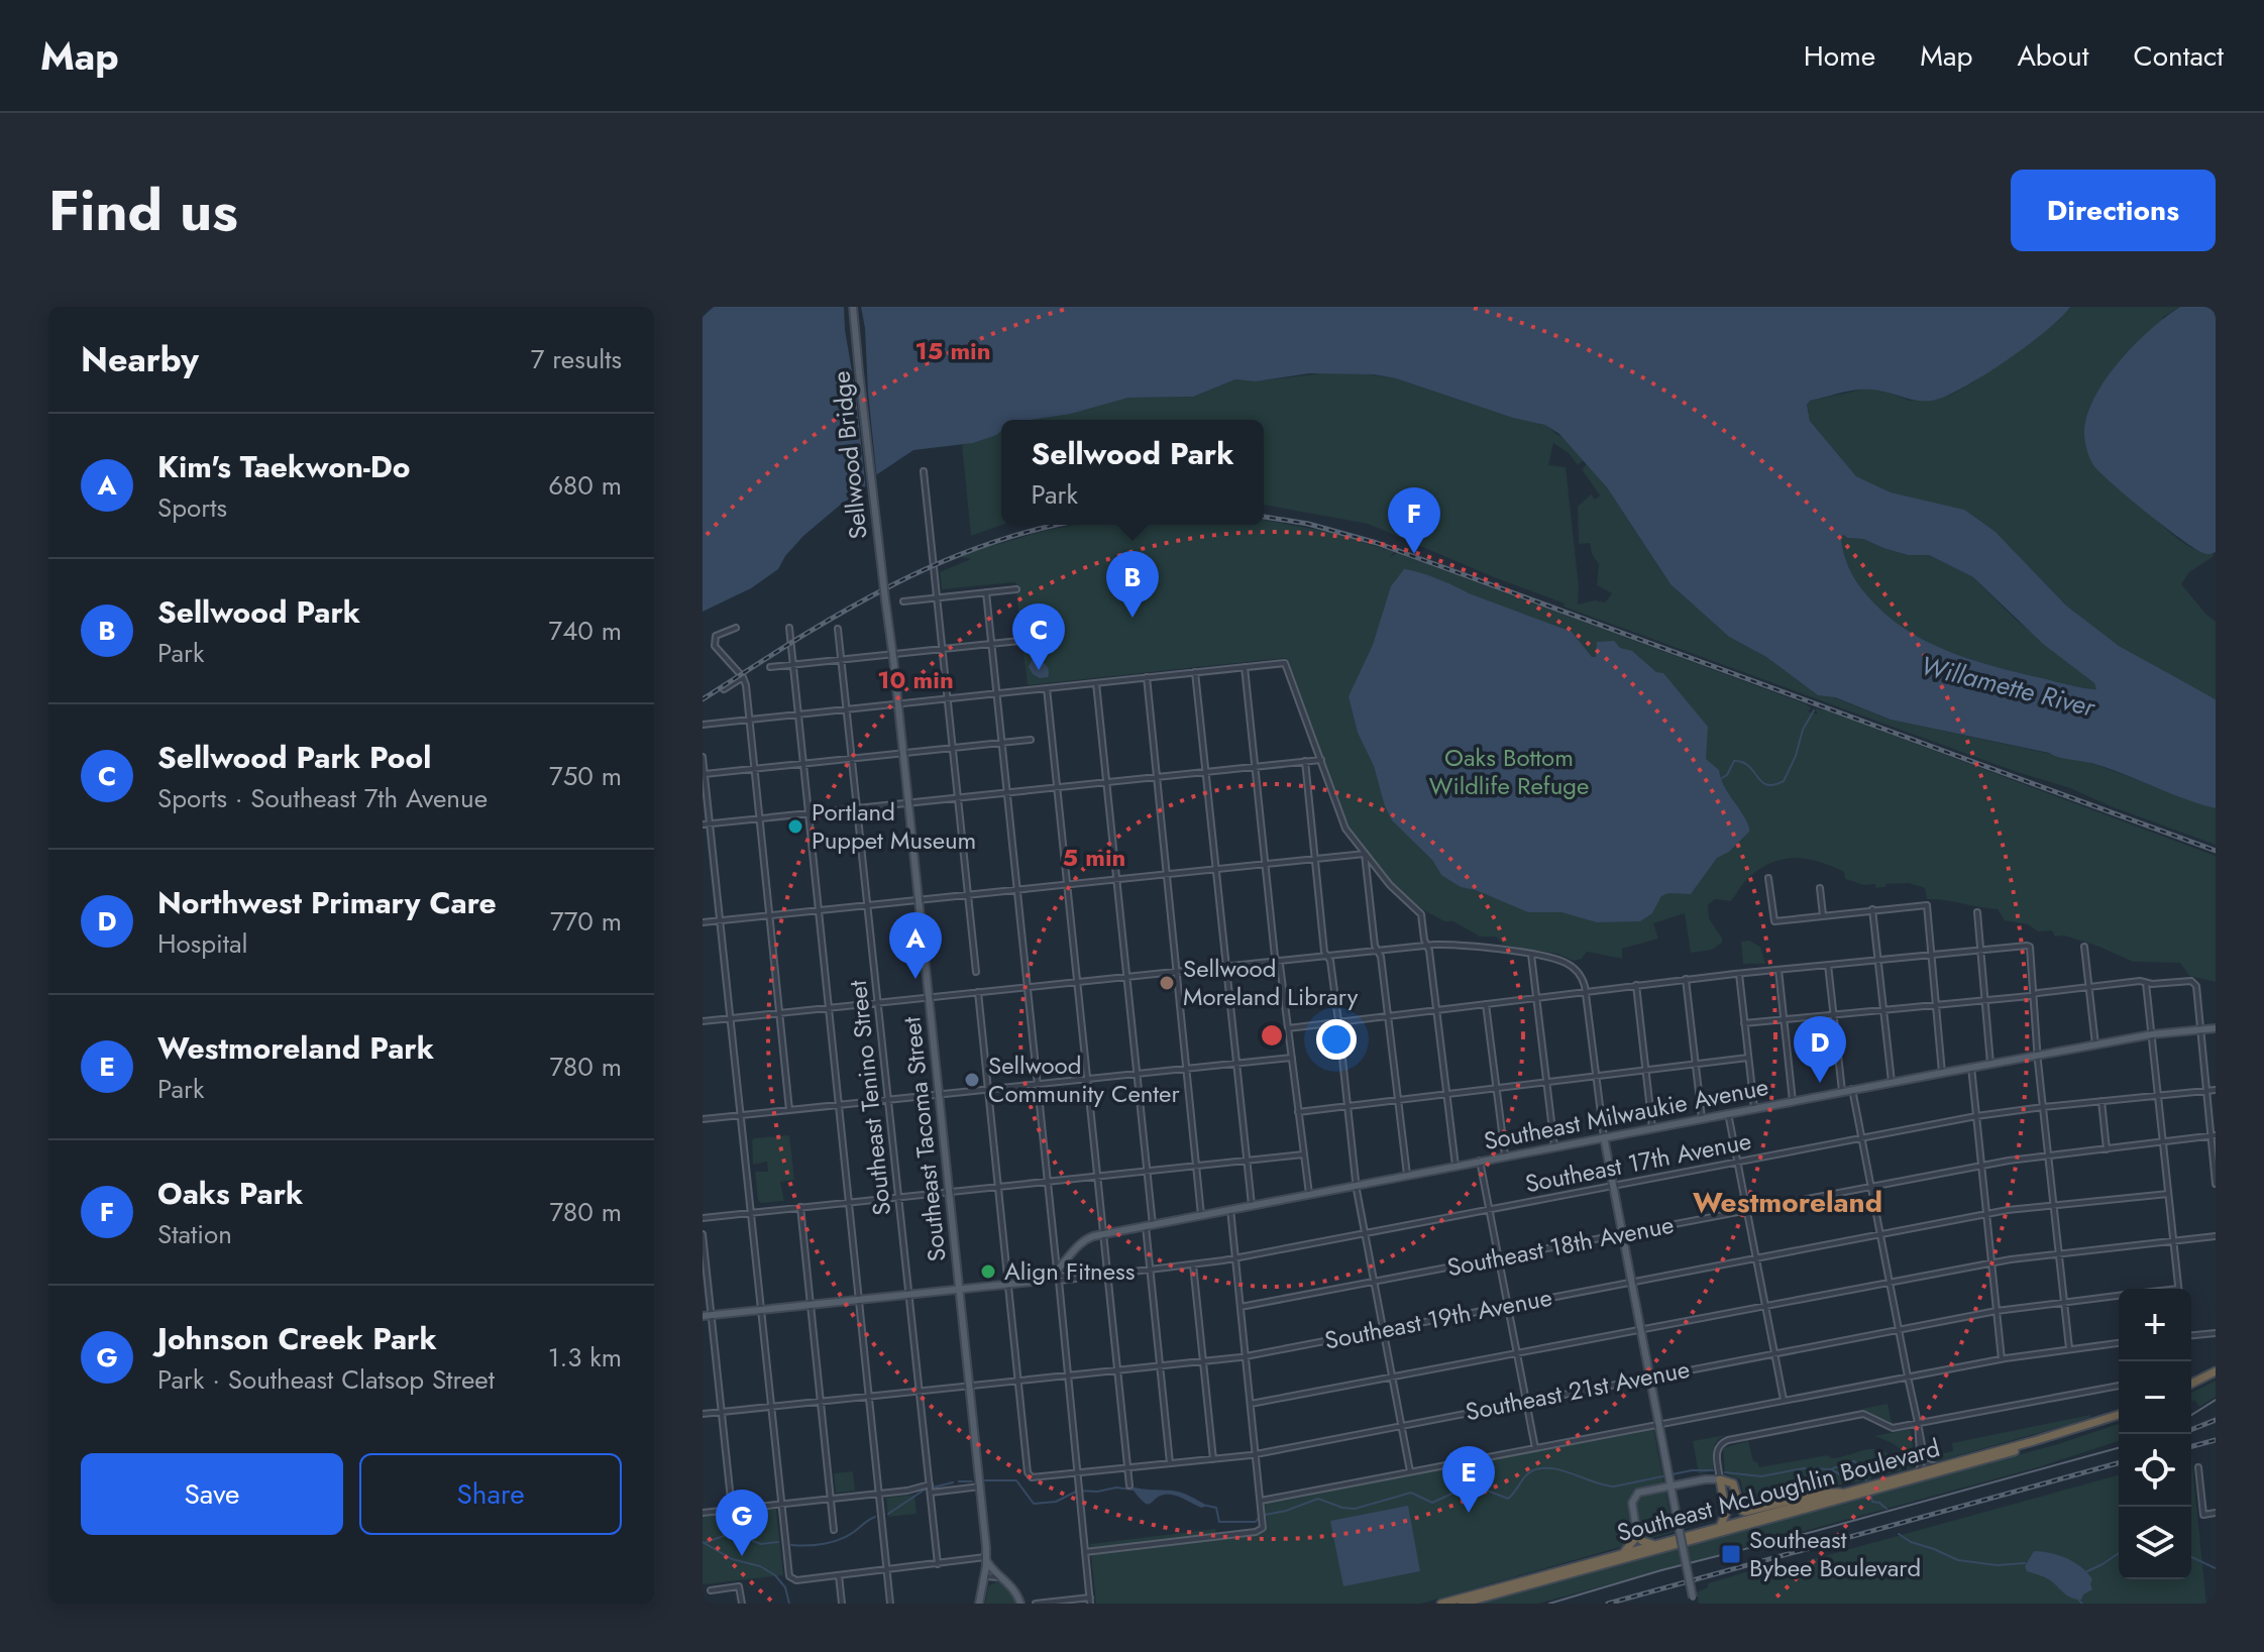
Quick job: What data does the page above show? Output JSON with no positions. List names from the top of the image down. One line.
{"streets":{"highway":["Southeast McLoughlin Boulevard"],"main road":["Sellwood Bridge","Southeast Milwaukie Avenue","Southeast Tacoma Street"],"street":["Southeast Tenino Street","Southeast 17th Avenue","Southeast 18th Avenue","Southeast 19th Avenue","Southeast 21st Avenue"]},"crossings":[["Sellwood Bridge","Southeast Tacoma Street"],["Southeast Tenino Street","Southeast 19th Avenue"],["Southeast Tacoma Street","Southeast 19th Avenue"],["Southeast 19th Avenue","Southeast 21st Avenue"]],"districts":["Westmoreland"],"water":["Willamette River"],"parks":["Oaks Bottom Wildlife Refuge"],"places":{"other":["Portland Puppet Museum","Sellwood Moreland Library","Sellwood Community Center","Align Fitness"],"transit":["Southeast Bybee Boulevard"]},"page":{"header":"Map","nav":["Home","Map","About","Contact"],"title":"Find us","buttons":["Directions",["Save","Share"]],"heading":["Nearby","7 results"],"list":[{"mark":"A","name":"Kim's Taekwon-Do","note":"Sports","value":"680 m"},{"mark":"B","name":"Sellwood Park","note":"Park","value":"740 m"},{"mark":"C","name":"Sellwood Park Pool","note":"Sports · Southeast 7th Avenue","value":"750 m"},{"mark":"D","name":"Northwest Primary Care","note":"Hospital","value":"770 m"},{"mark":"E","name":"Westmoreland Park","note":"Park","value":"780 m"},{"mark":"F","name":"Oaks Park","note":"Station","value":"780 m"},{"mark":"G","name":"Johnson Creek Park","note":"Park · Southeast Clatsop Street","value":"1.3 km"}],"popup":["Sellwood Park","Park"],"pins":["F","B","C","A","D","E","G"],"map_buttons":["+","−"]},"rings":["15 min","10 min","5 min"]}
